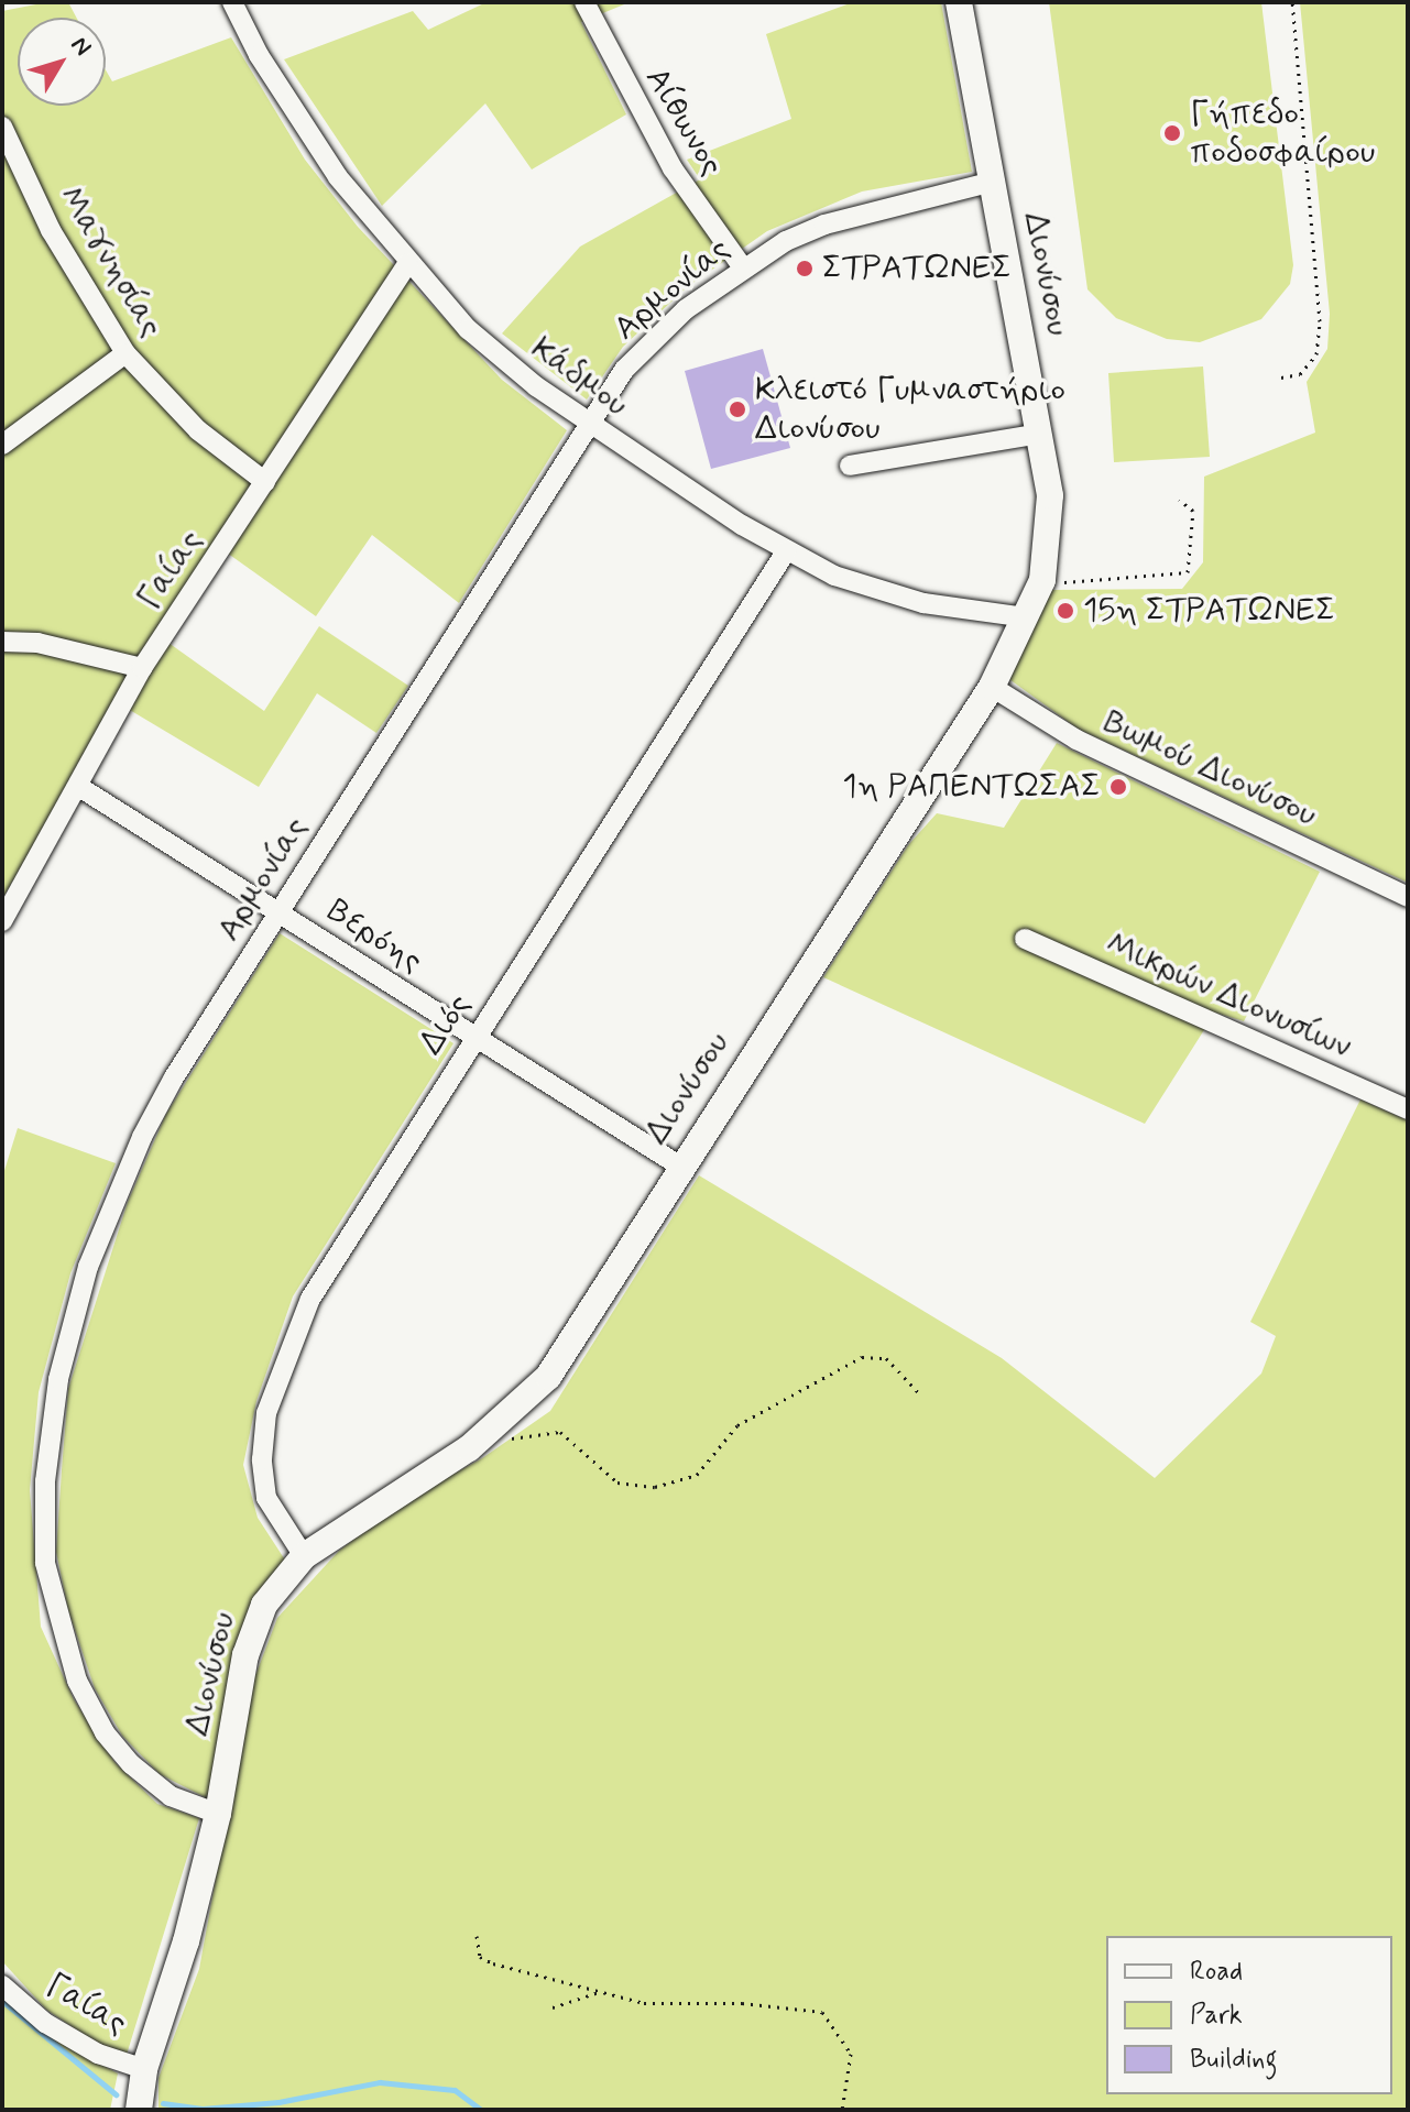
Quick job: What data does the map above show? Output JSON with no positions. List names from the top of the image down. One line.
{"streets":{"main road":["Διονύσου"],"street":["Αίθωνος","Μαγνησίας","Αρμονίας","Κάδμου","Γαίας","Βωμού Διονύσου","Βερόης","Μικρών Διονυσίων","Διός"]},"crossings":[["Αίθωνος","Αρμονίας"],["Μαγνησίας","Γαίας"],["Διονύσου","Αρμονίας"],["Διονύσου","Κάδμου"],["Διονύσου","Γαίας"],["Διονύσου","Βωμού Διονύσου"],["Διονύσου","Βερόης"],["Διονύσου","Διός"],["Αρμονίας","Κάδμου"],["Αρμονίας","Βερόης"],["Κάδμου","Γαίας"],["Κάδμου","Διός"],["Γαίας","Βερόης"],["Βερόης","Διός"]],"places":["Γήπεδο ποδοσφαίρου","ΣΤΡΑΤΩΝΕΣ","Κλειστό Γυμναστήριο Διονύσου","15η ΣΤΡΑΤΩΝΕΣ","1η ΡΑΠΕΝΤΩΣΑΣ"],"legend":["Road","Park","Building"],"north":"top right"}
